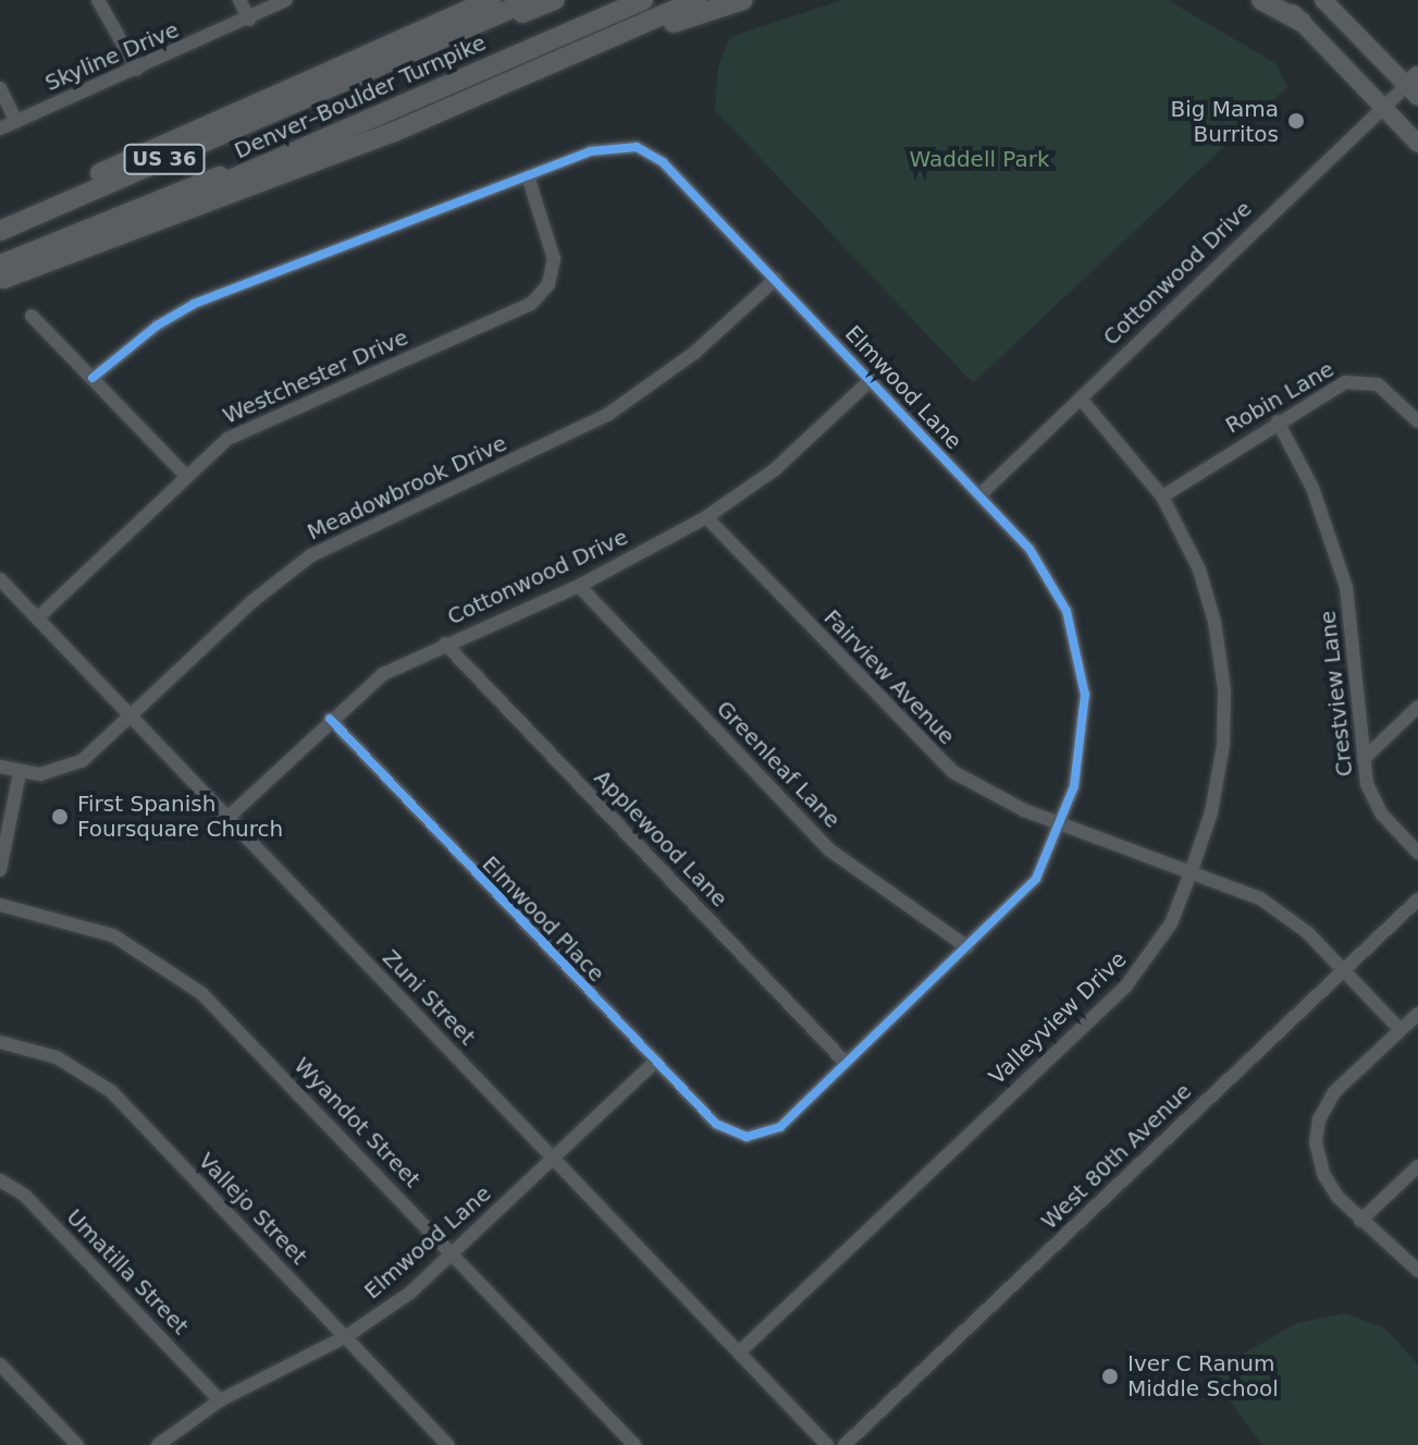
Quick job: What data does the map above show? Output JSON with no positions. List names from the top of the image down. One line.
{"streets":{"highway":["Denver–Boulder Turnpike","US 36"],"street":["Skyline Drive","Cottonwood Drive","Westchester Drive","Elmwood Lane","Robin Lane","Meadowbrook Drive","Fairview Avenue","Crestview Lane","Greenleaf Lane","Applewood Lane","Elmwood Place","Zuni Street","Valleyview Drive","Wyandot Street","West 80th Avenue","Vallejo Street","Umatilla Street"]},"crossings":[["Cottonwood Drive","Elmwood Lane"],["Cottonwood Drive","Fairview Avenue"],["Cottonwood Drive","Greenleaf Lane"],["Cottonwood Drive","Applewood Lane"],["Cottonwood Drive","Elmwood Place"],["Cottonwood Drive","Zuni Street"],["Cottonwood Drive","Valleyview Drive"],["Westchester Drive","Elmwood Lane"],["Westchester Drive","Zuni Street"],["Elmwood Lane","Meadowbrook Drive"],["Elmwood Lane","Fairview Avenue"],["Elmwood Lane","Greenleaf Lane"],["Elmwood Lane","Applewood Lane"],["Elmwood Lane","Elmwood Place"],["Elmwood Lane","Zuni Street"],["Elmwood Lane","Wyandot Street"],["Elmwood Lane","Vallejo Street"],["Elmwood Lane","Umatilla Street"],["Robin Lane","Crestview Lane"],["Robin Lane","Valleyview Drive"],["Meadowbrook Drive","Zuni Street"],["Fairview Avenue","Valleyview Drive"],["Fairview Avenue","West 80th Avenue"],["Zuni Street","Valleyview Drive"]],"parks":["Waddell Park"],"places":["Big Mama Burritos","First Spanish Foursquare Church","Iver C Ranum Middle School"]}
